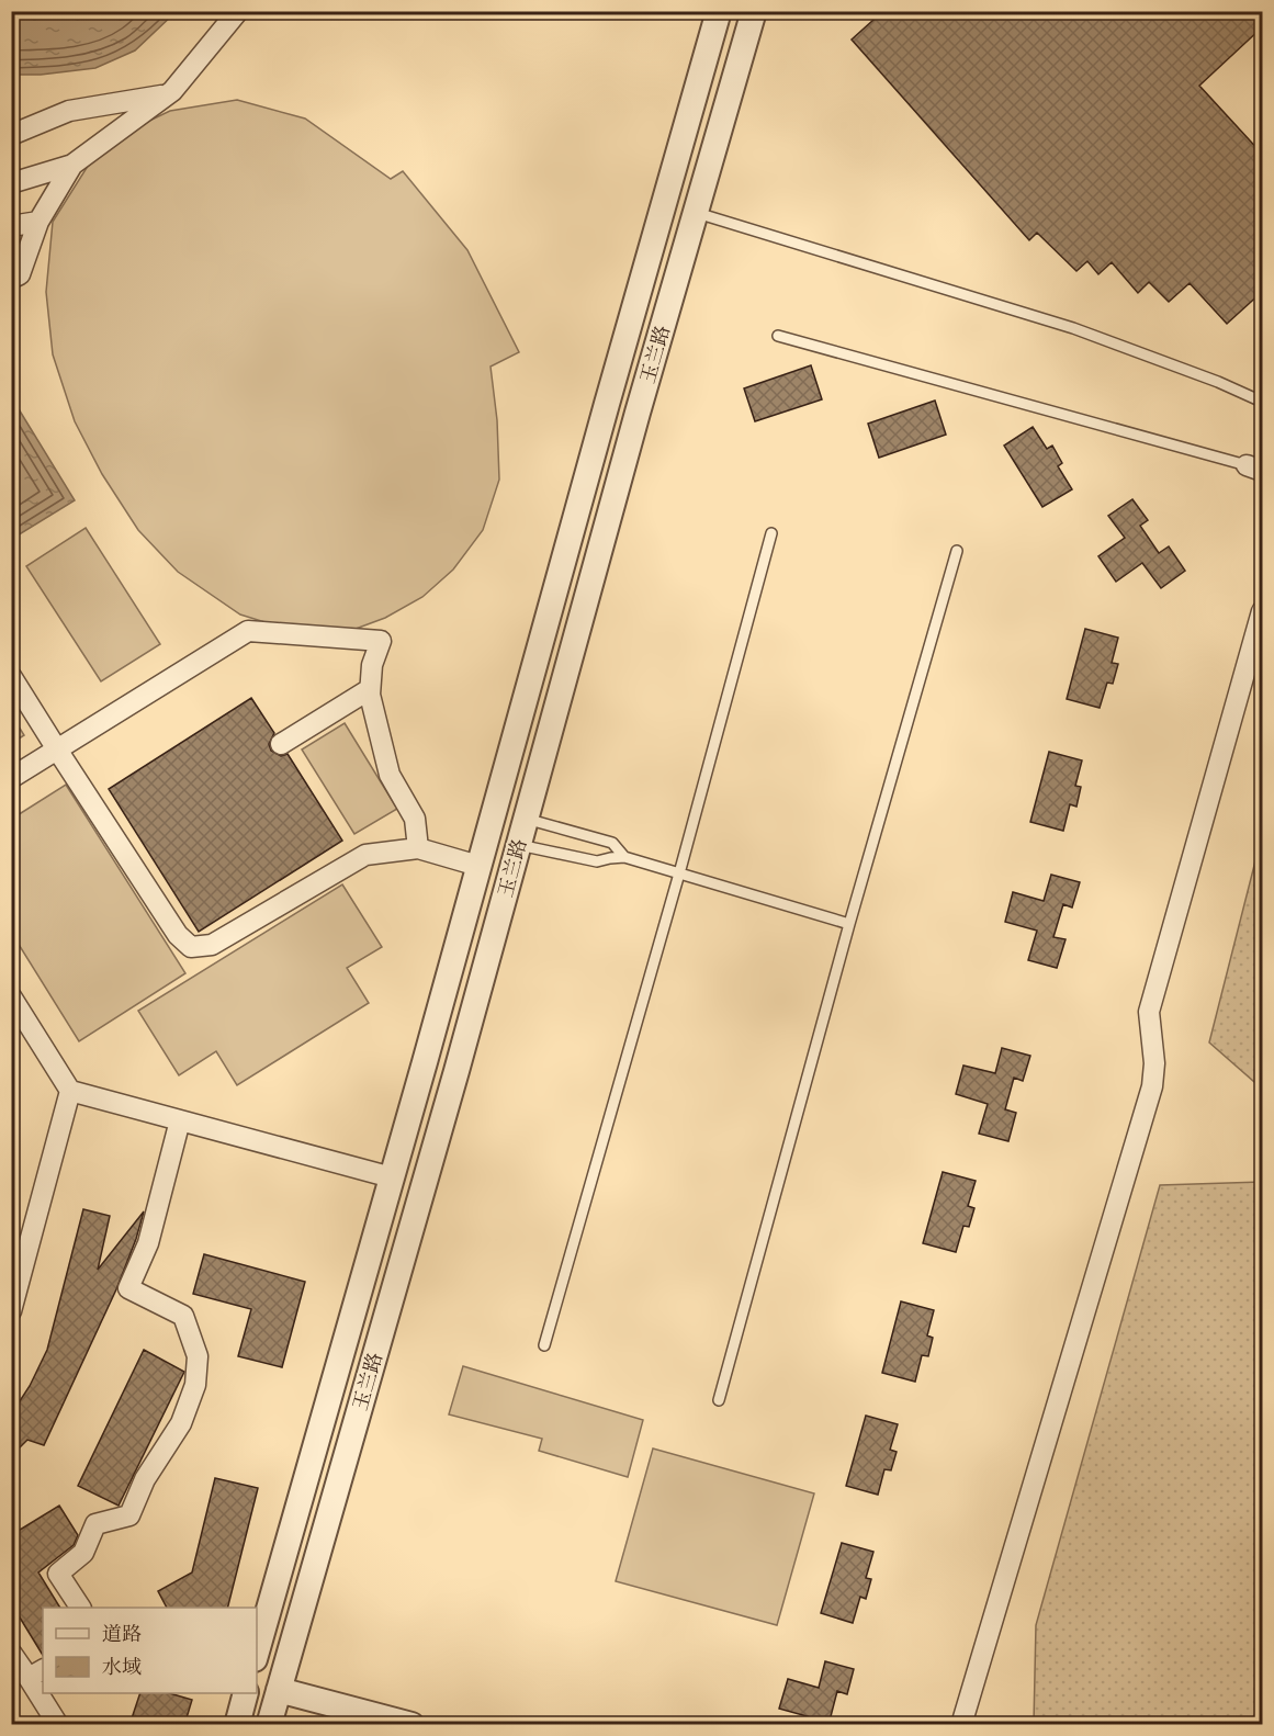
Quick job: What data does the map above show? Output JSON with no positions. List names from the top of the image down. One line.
{"streets":{"street":["玉兰路"]},"legend":["道路","水域"]}
